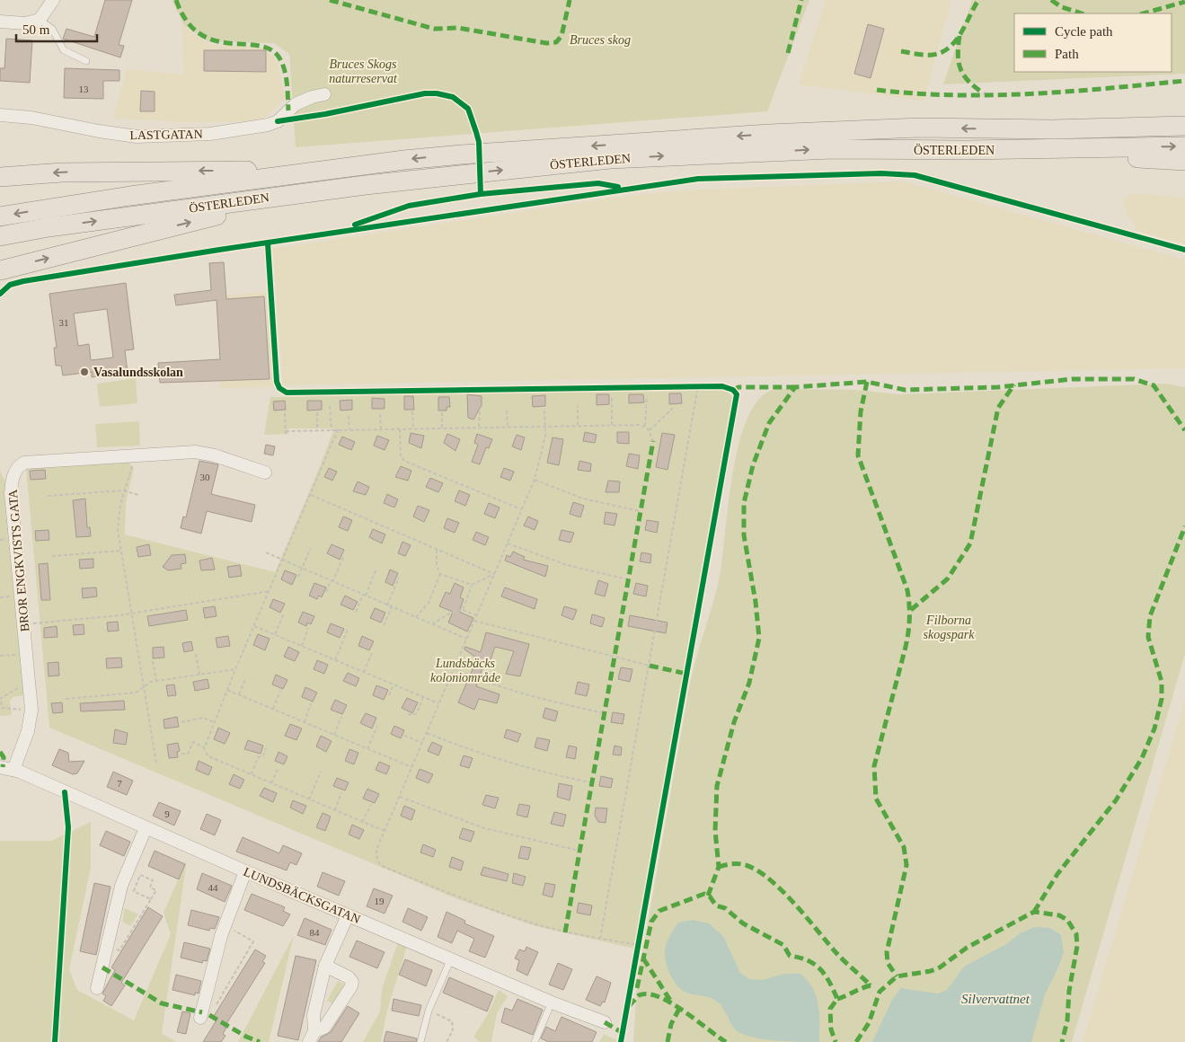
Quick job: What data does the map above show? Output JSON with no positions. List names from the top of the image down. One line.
{"streets":{"main road":["ÖSTERLEDEN"],"street":["LASTGATAN","BROR ENGKVISTS GATA","LUNDSBÄCKSGATAN"]},"crossings":[["BROR ENGKVISTS GATA","LUNDSBÄCKSGATAN"]],"water":["Silvervattnet"],"parks":["Bruces skog","Bruces Skogs naturreservat","Filborna skogspark","Lundsbäcks koloniområde"],"places":["Vasalundsskolan"],"house_numbers":["13","31","30","7","9","44","19","84"],"legend":["Cycle path","Path"],"scale_bar":"50 m"}
